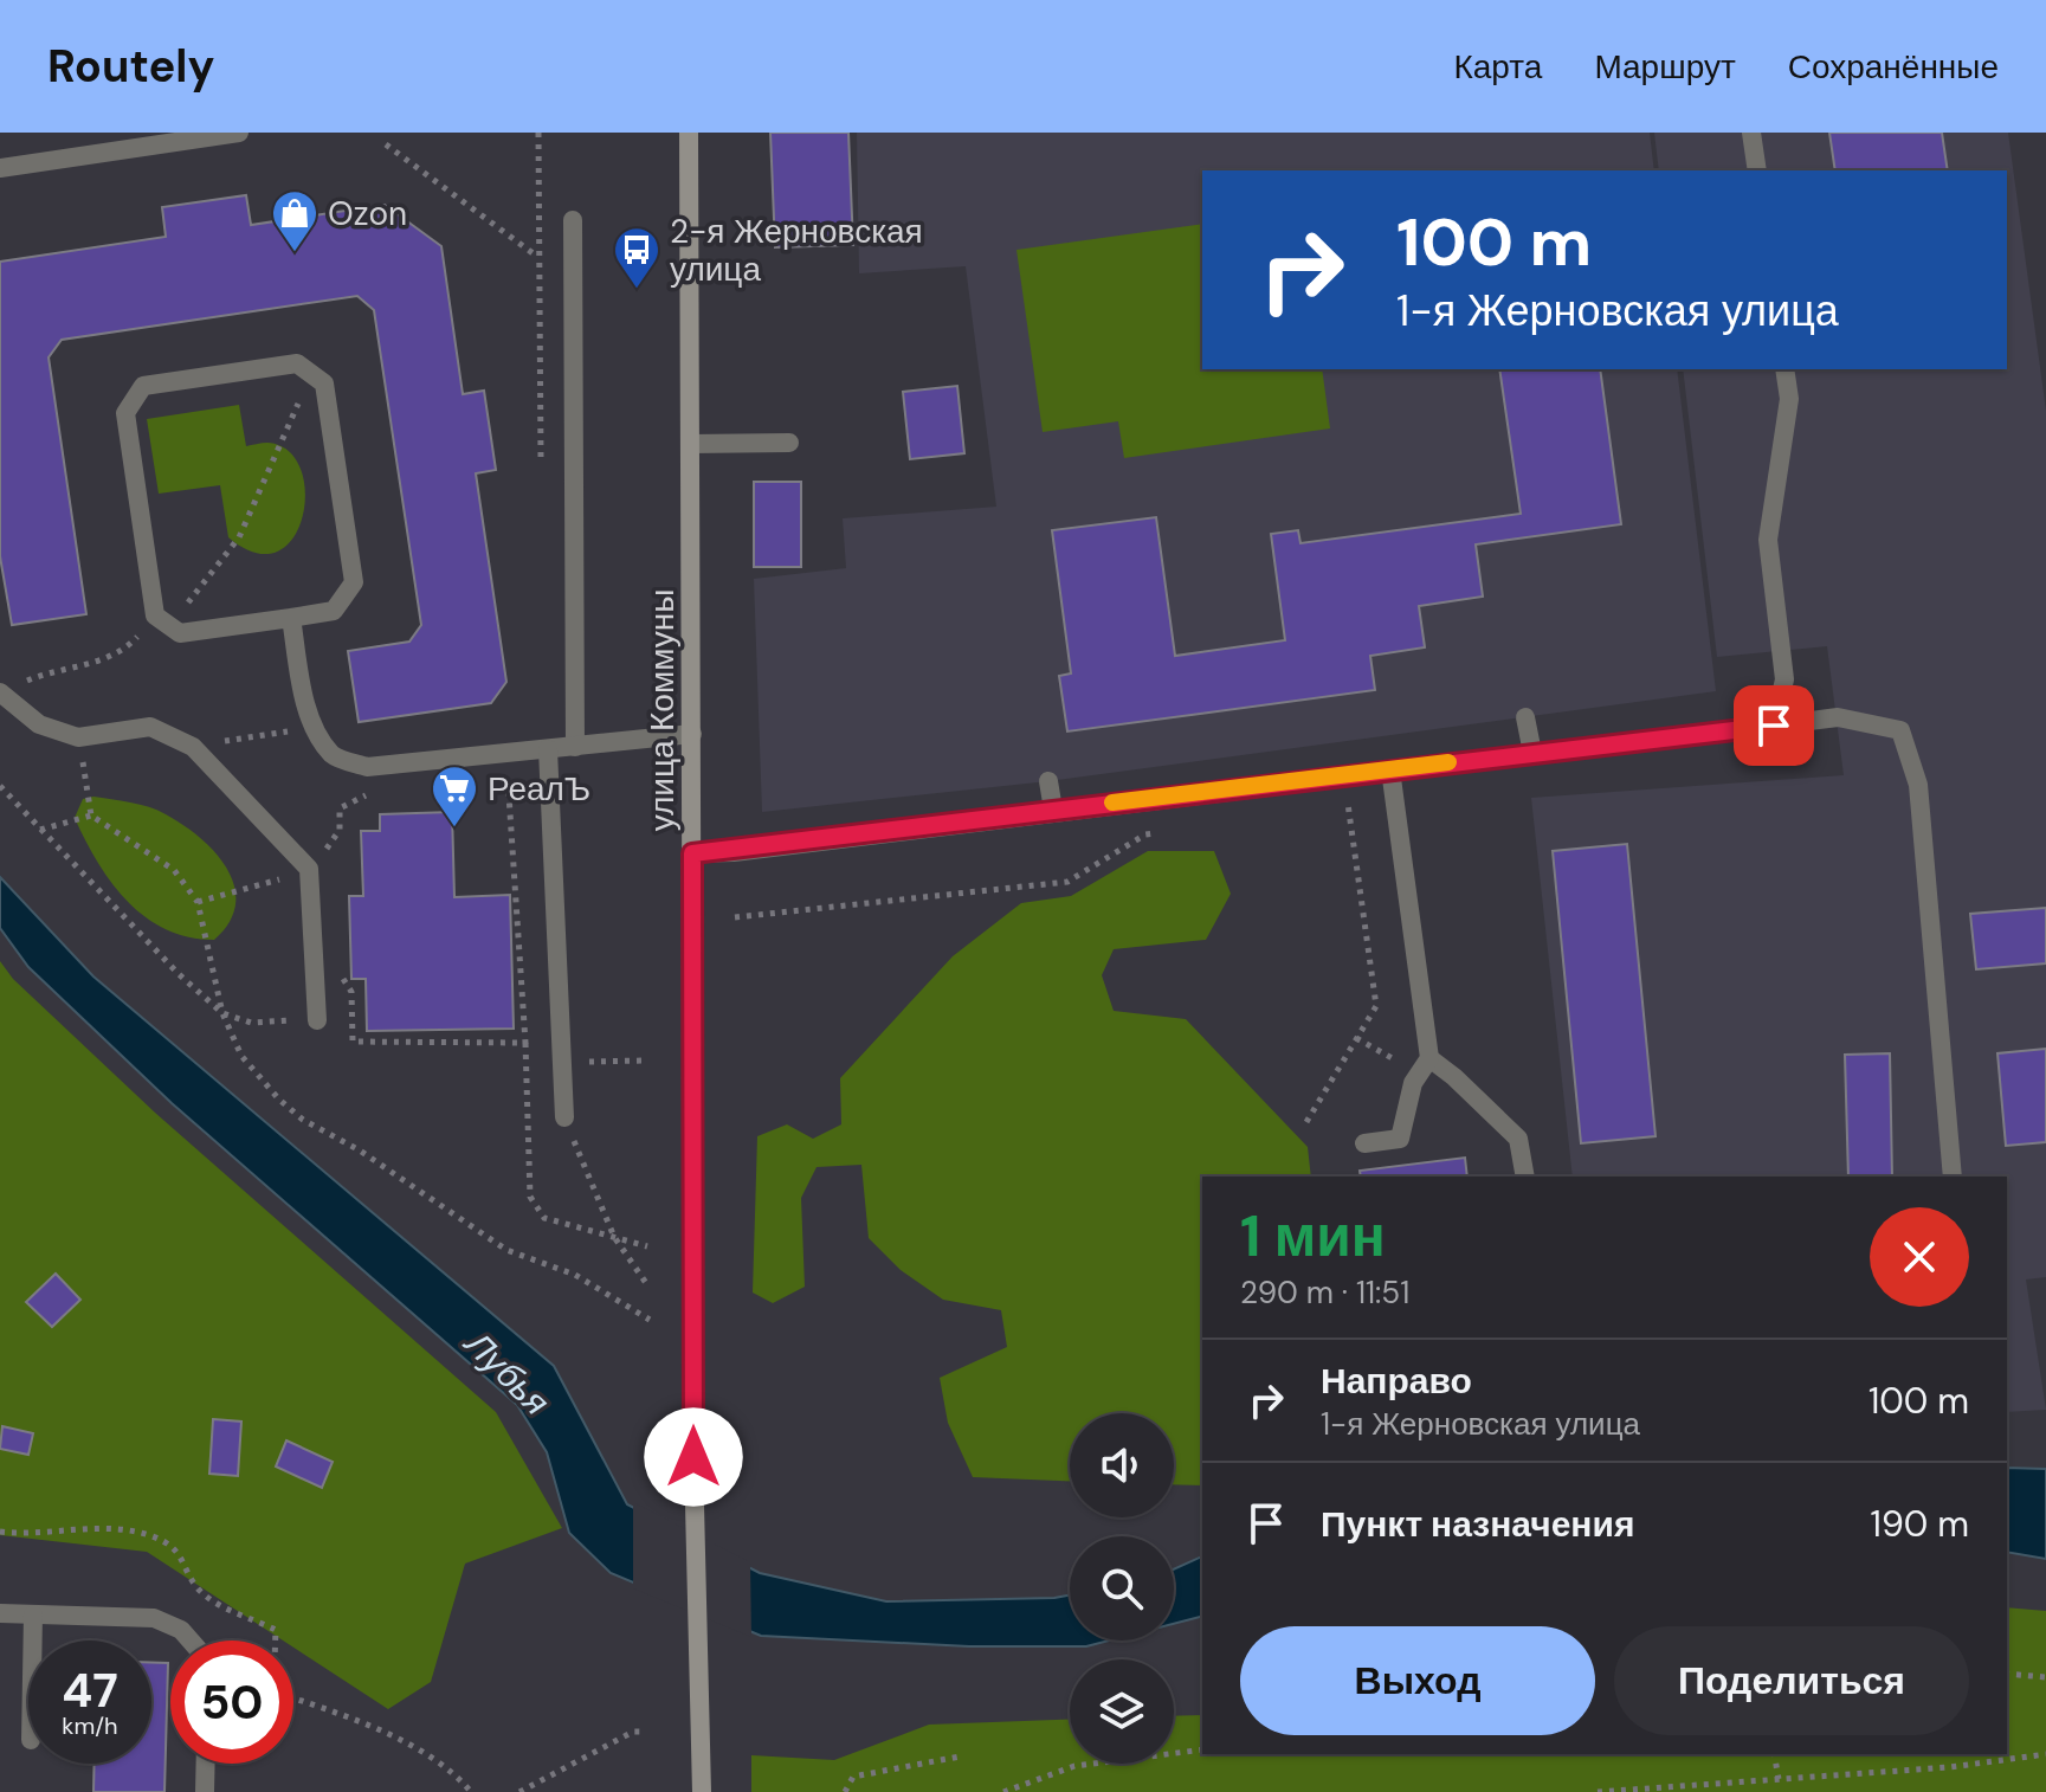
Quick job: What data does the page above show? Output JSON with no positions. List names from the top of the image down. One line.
{"streets":{"main road":["улица Коммуны"]},"water":["Лубья"],"places":{"shop":["Ozon"],"bus stop":["2-я Жерновская улица"],"supermarket":["РеалЪ"]},"page":{"header":"Routely","nav":["Карта","Маршрут","Сохранённые"],"turn":["100 m","1-я Жерновская улица"],"heading":["1 мин","290 m · 11:51"],"list":[{"name":"Направо","note":"1-я Жерновская улица","value":"100 m"},{"name":"Пункт назначения","value":"190 m"}],"buttons":["Выход","Поделиться"],"speed":"47 km/h","limit":"50"}}
